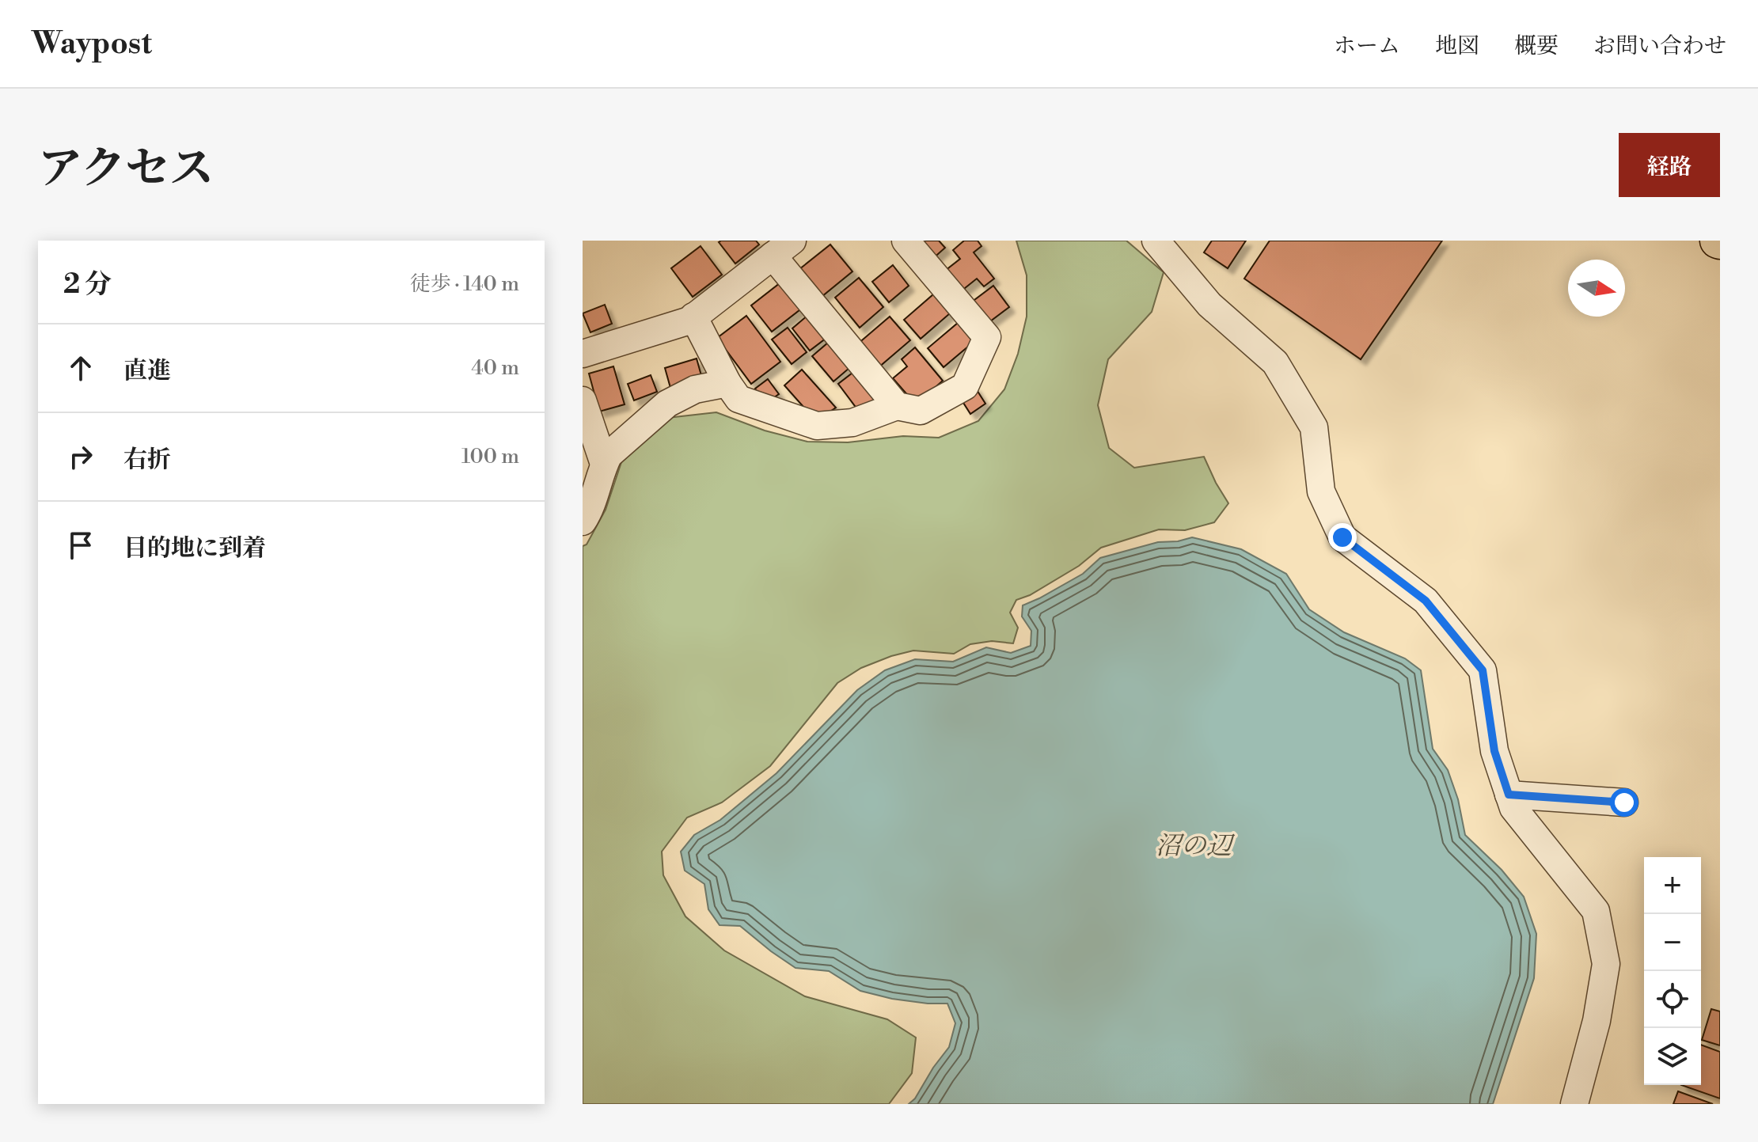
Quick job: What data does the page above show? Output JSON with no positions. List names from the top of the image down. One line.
{"water":["沼の辺"],"north":"right","page":{"header":"Waypost","nav":["ホーム","地図","概要","お問い合わせ"],"title":"アクセス","buttons":"経路","heading":["2 分","徒歩 · 140 m"],"list":[["直進","40 m"],["右折","100 m"],"目的地に到着"],"map_buttons":["+","−"]}}
